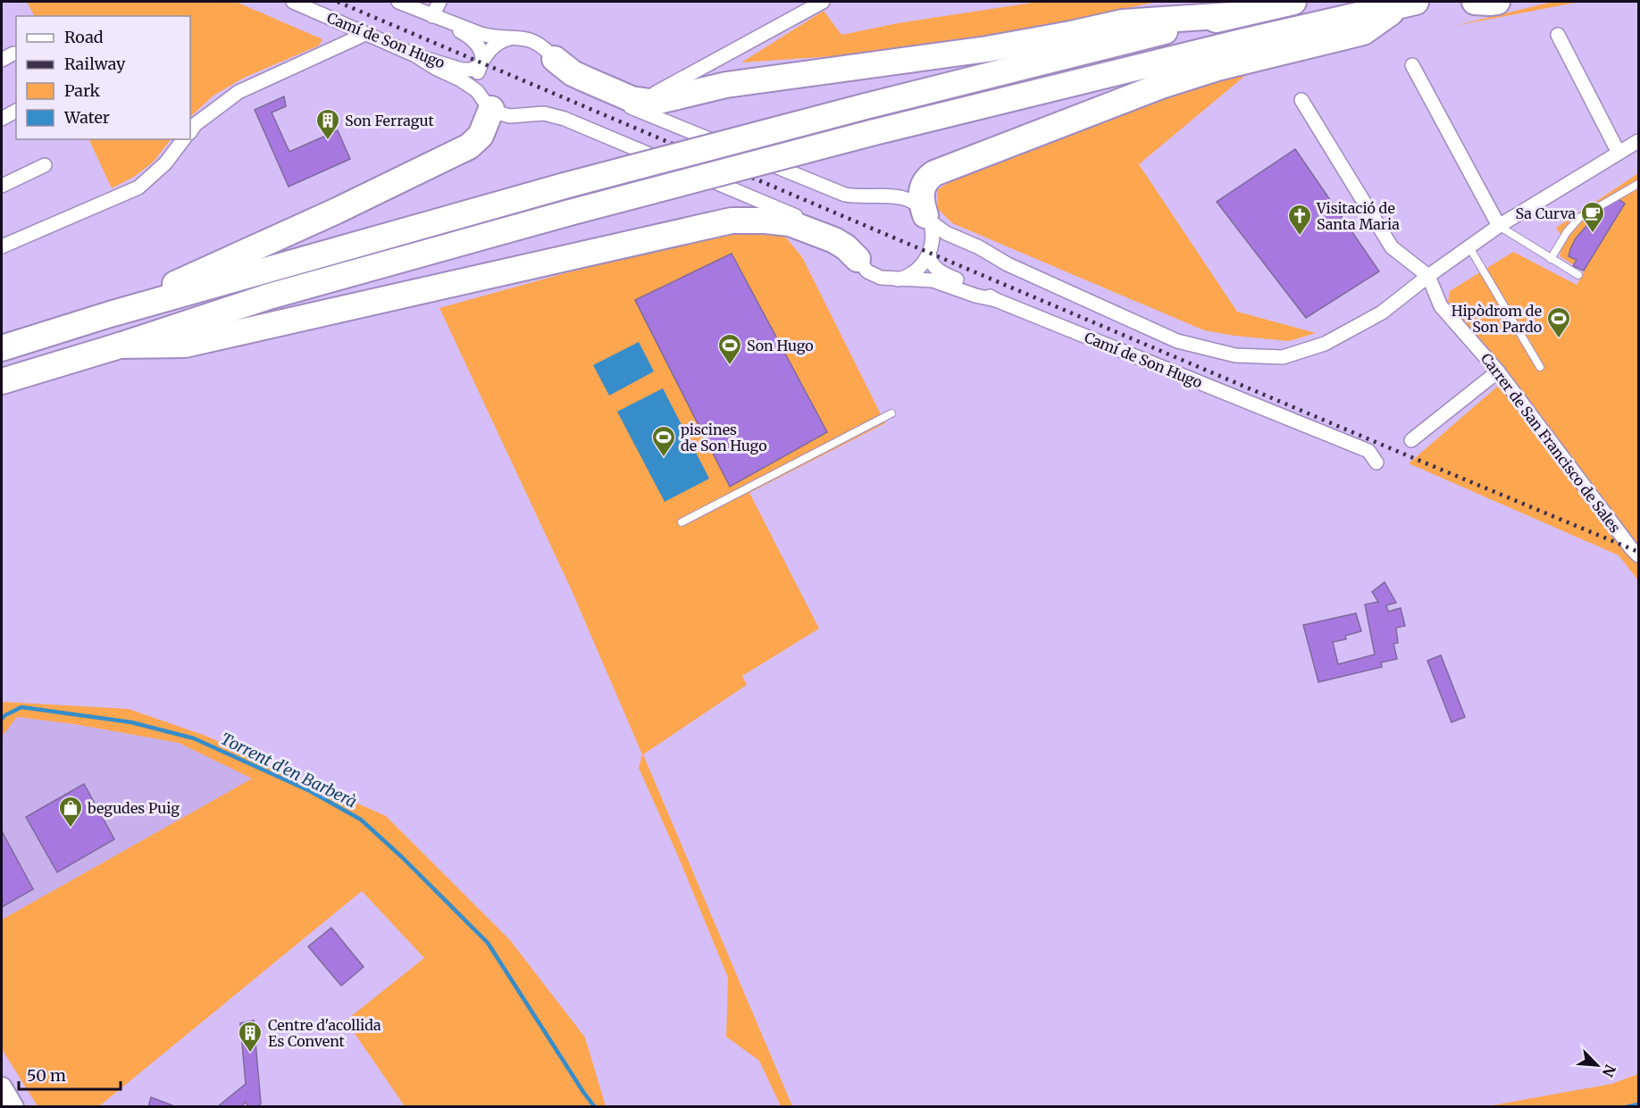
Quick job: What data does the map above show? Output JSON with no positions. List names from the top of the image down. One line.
{"streets":{"street":["Camí de Son Hugo","Carrer de San Francisco de Sales"]},"water":["Torrent d'en Barberà"],"places":{"building":["Son Ferragut","Centre d'acollida Es Convent"],"cafe":["Sa Curva"],"church":["Visitació de Santa Maria"],"sports":["Hipòdrom de Son Pardo","Son Hugo","piscines de Son Hugo"],"shop":["begudes Puig"]},"legend":["Road","Railway","Park","Water"],"scale_bar":"50 m","north":"bottom right"}
